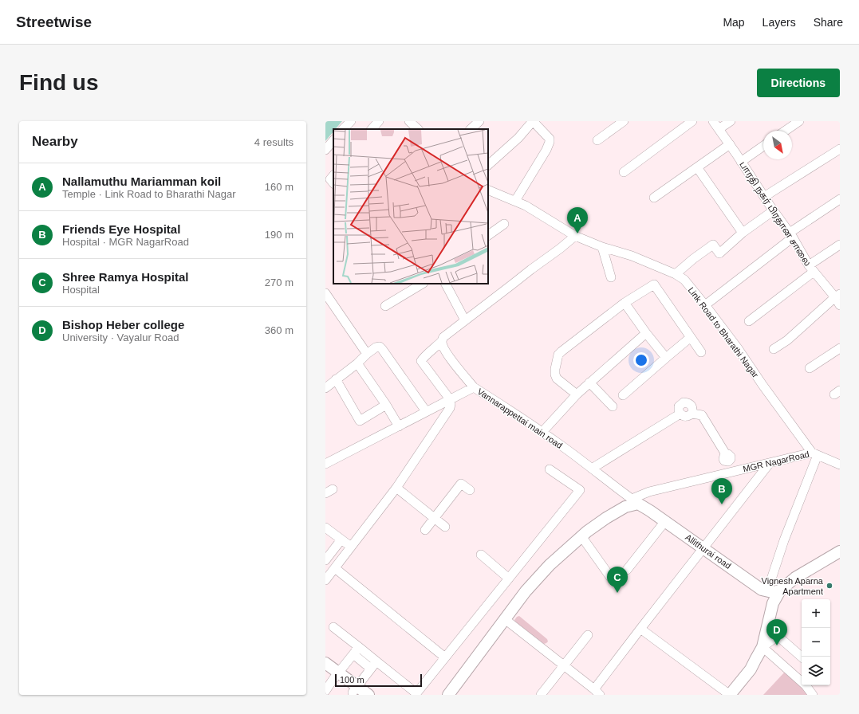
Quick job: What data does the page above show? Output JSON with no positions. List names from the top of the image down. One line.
{"streets":{"main road":["Allithurai road"],"street":["பாரதி நகர் பிரதான சாலை","Link Road to Bharathi Nagar","Vannarappettai main road","MGR NagarRoad"]},"crossings":[["Link Road to Bharathi Nagar","MGR NagarRoad"],["Vannarappettai main road","MGR NagarRoad"],["Vannarappettai main road","Allithurai road"],["MGR NagarRoad","Allithurai road"]],"places":["Vignesh Aparna Apartment"],"scale_bar":"100 m","north":"bottom right","page":{"header":"Streetwise","nav":["Map","Layers","Share"],"buttons":"Directions","title":"Find us","heading":["Nearby","4 results"],"list":[{"mark":"A","name":"Nallamuthu Mariamman koil","note":"Temple · Link Road to Bharathi Nagar","value":"160 m"},{"mark":"B","name":"Friends Eye Hospital","note":"Hospital · MGR NagarRoad","value":"190 m"},{"mark":"C","name":"Shree Ramya Hospital","note":"Hospital","value":"270 m"},{"mark":"D","name":"Bishop Heber college","note":"University · Vayalur Road","value":"360 m"}],"pins":["A","B","C","D"],"map_buttons":["+","−"],"scale":"100 m"}}
